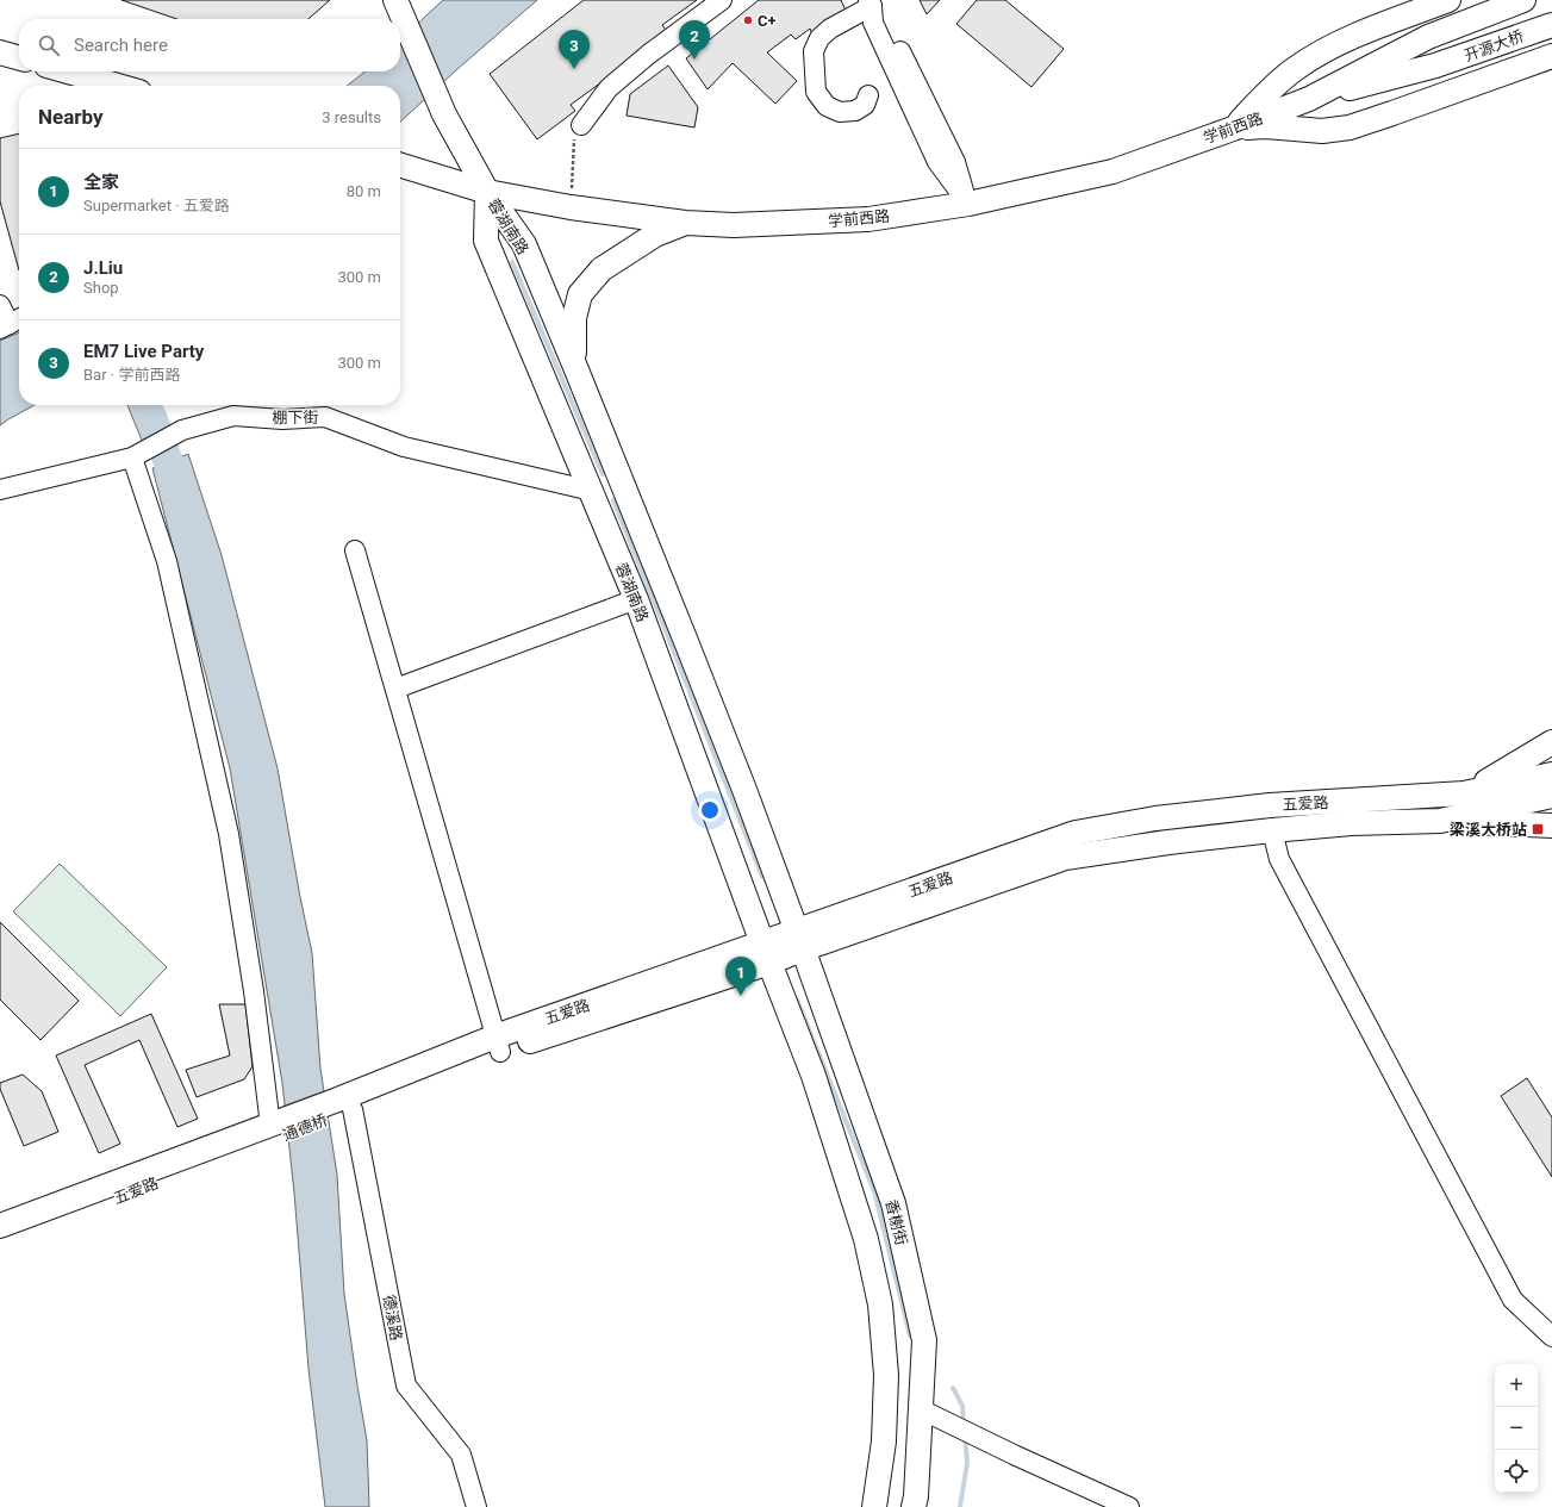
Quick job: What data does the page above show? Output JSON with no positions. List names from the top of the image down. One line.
{"streets":{"main road":["开源大桥","学前西路","蓉湖南路","五爱路","通德桥","香榭街"],"street":["棚下街","德溪路"]},"crossings":[["开源大桥","学前西路"],["学前西路","蓉湖南路"],["蓉湖南路","棚下街"],["蓉湖南路","五爱路"],["蓉湖南路","香榭街"],["五爱路","通德桥"],["五爱路","香榭街"],["五爱路","德溪路"],["通德桥","德溪路"]],"places":{"other":["C+"],"transit":["梁溪大桥站"]},"page":{"search":"Search here","pins":["2","3","1"],"heading":["Nearby","3 results"],"list":[{"mark":"1","name":"全家","note":"Supermarket · 五爱路","value":"80 m"},{"mark":"2","name":"J.Liu","note":"Shop","value":"300 m"},{"mark":"3","name":"EM7 Live Party","note":"Bar · 学前西路","value":"300 m"}],"map_buttons":["+","−"]}}
